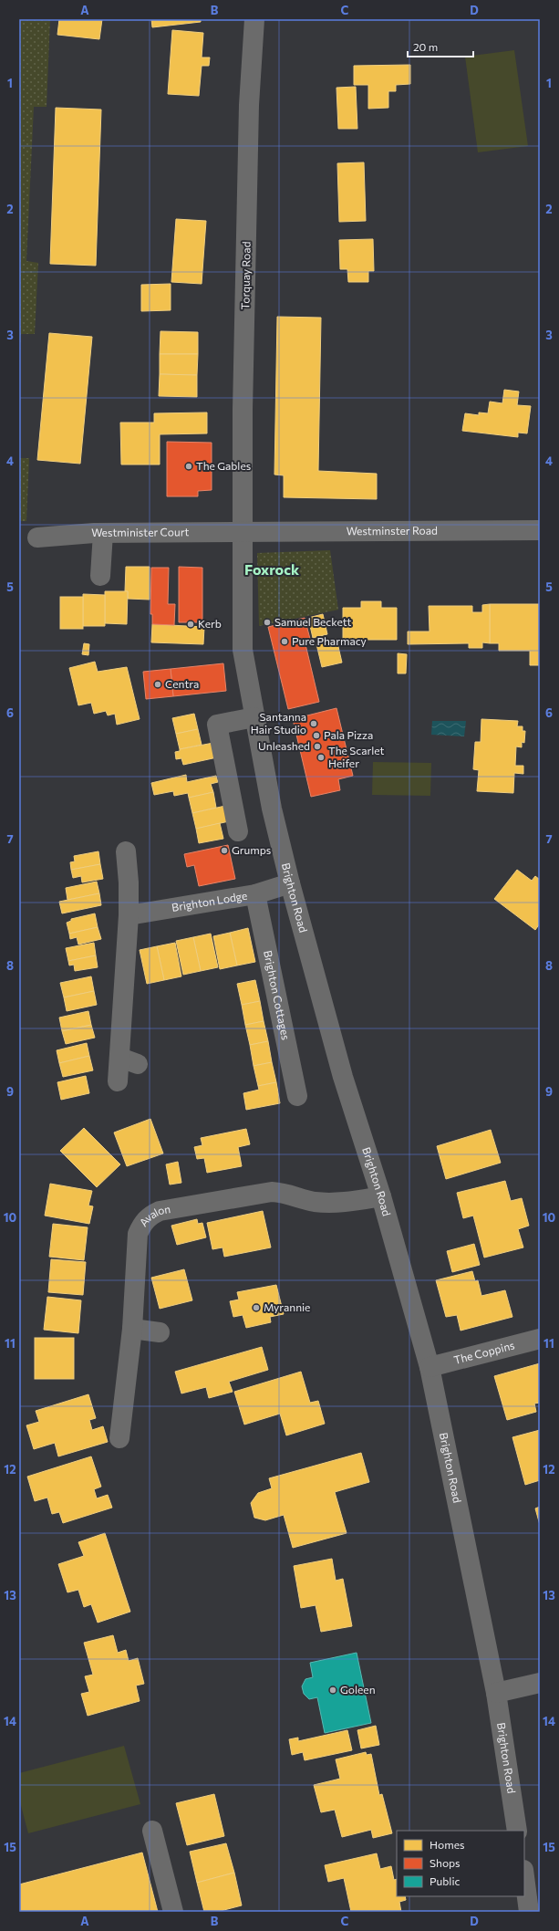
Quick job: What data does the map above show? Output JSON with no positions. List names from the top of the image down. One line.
{"streets":{"street":["Torquay Road","Westminster Road","Westminister Court","Brighton Road","Brighton Lodge","Brighton Cottages","Avalon","The Coppins"]},"crossings":[["Torquay Road","Westminster Road"],["Torquay Road","Westminister Court"],["Torquay Road","Brighton Road"],["Westminster Road","Westminister Court"],["Westminster Road","Brighton Road"],["Westminister Court","Brighton Road"],["Brighton Road","Brighton Lodge"],["Brighton Road","Avalon"],["Brighton Road","The Coppins"],["Brighton Lodge","Brighton Cottages"]],"districts":["Foxrock"],"places":["The Gables","Samuel Beckett","Kerb","Pure Pharmacy","Centra","Santanna Hair Studio","Pala Pizza","Unleashed","The Scarlet Heifer","Grumps","Myrannie","Goleen"],"legend":["Homes","Shops","Public"],"scale_bar":"20 m","grid":{"columns":["A","B","C","D"],"rows":["1","2","3","4","5","6","7","8","9","10","11","12","13","14","15"]}}
